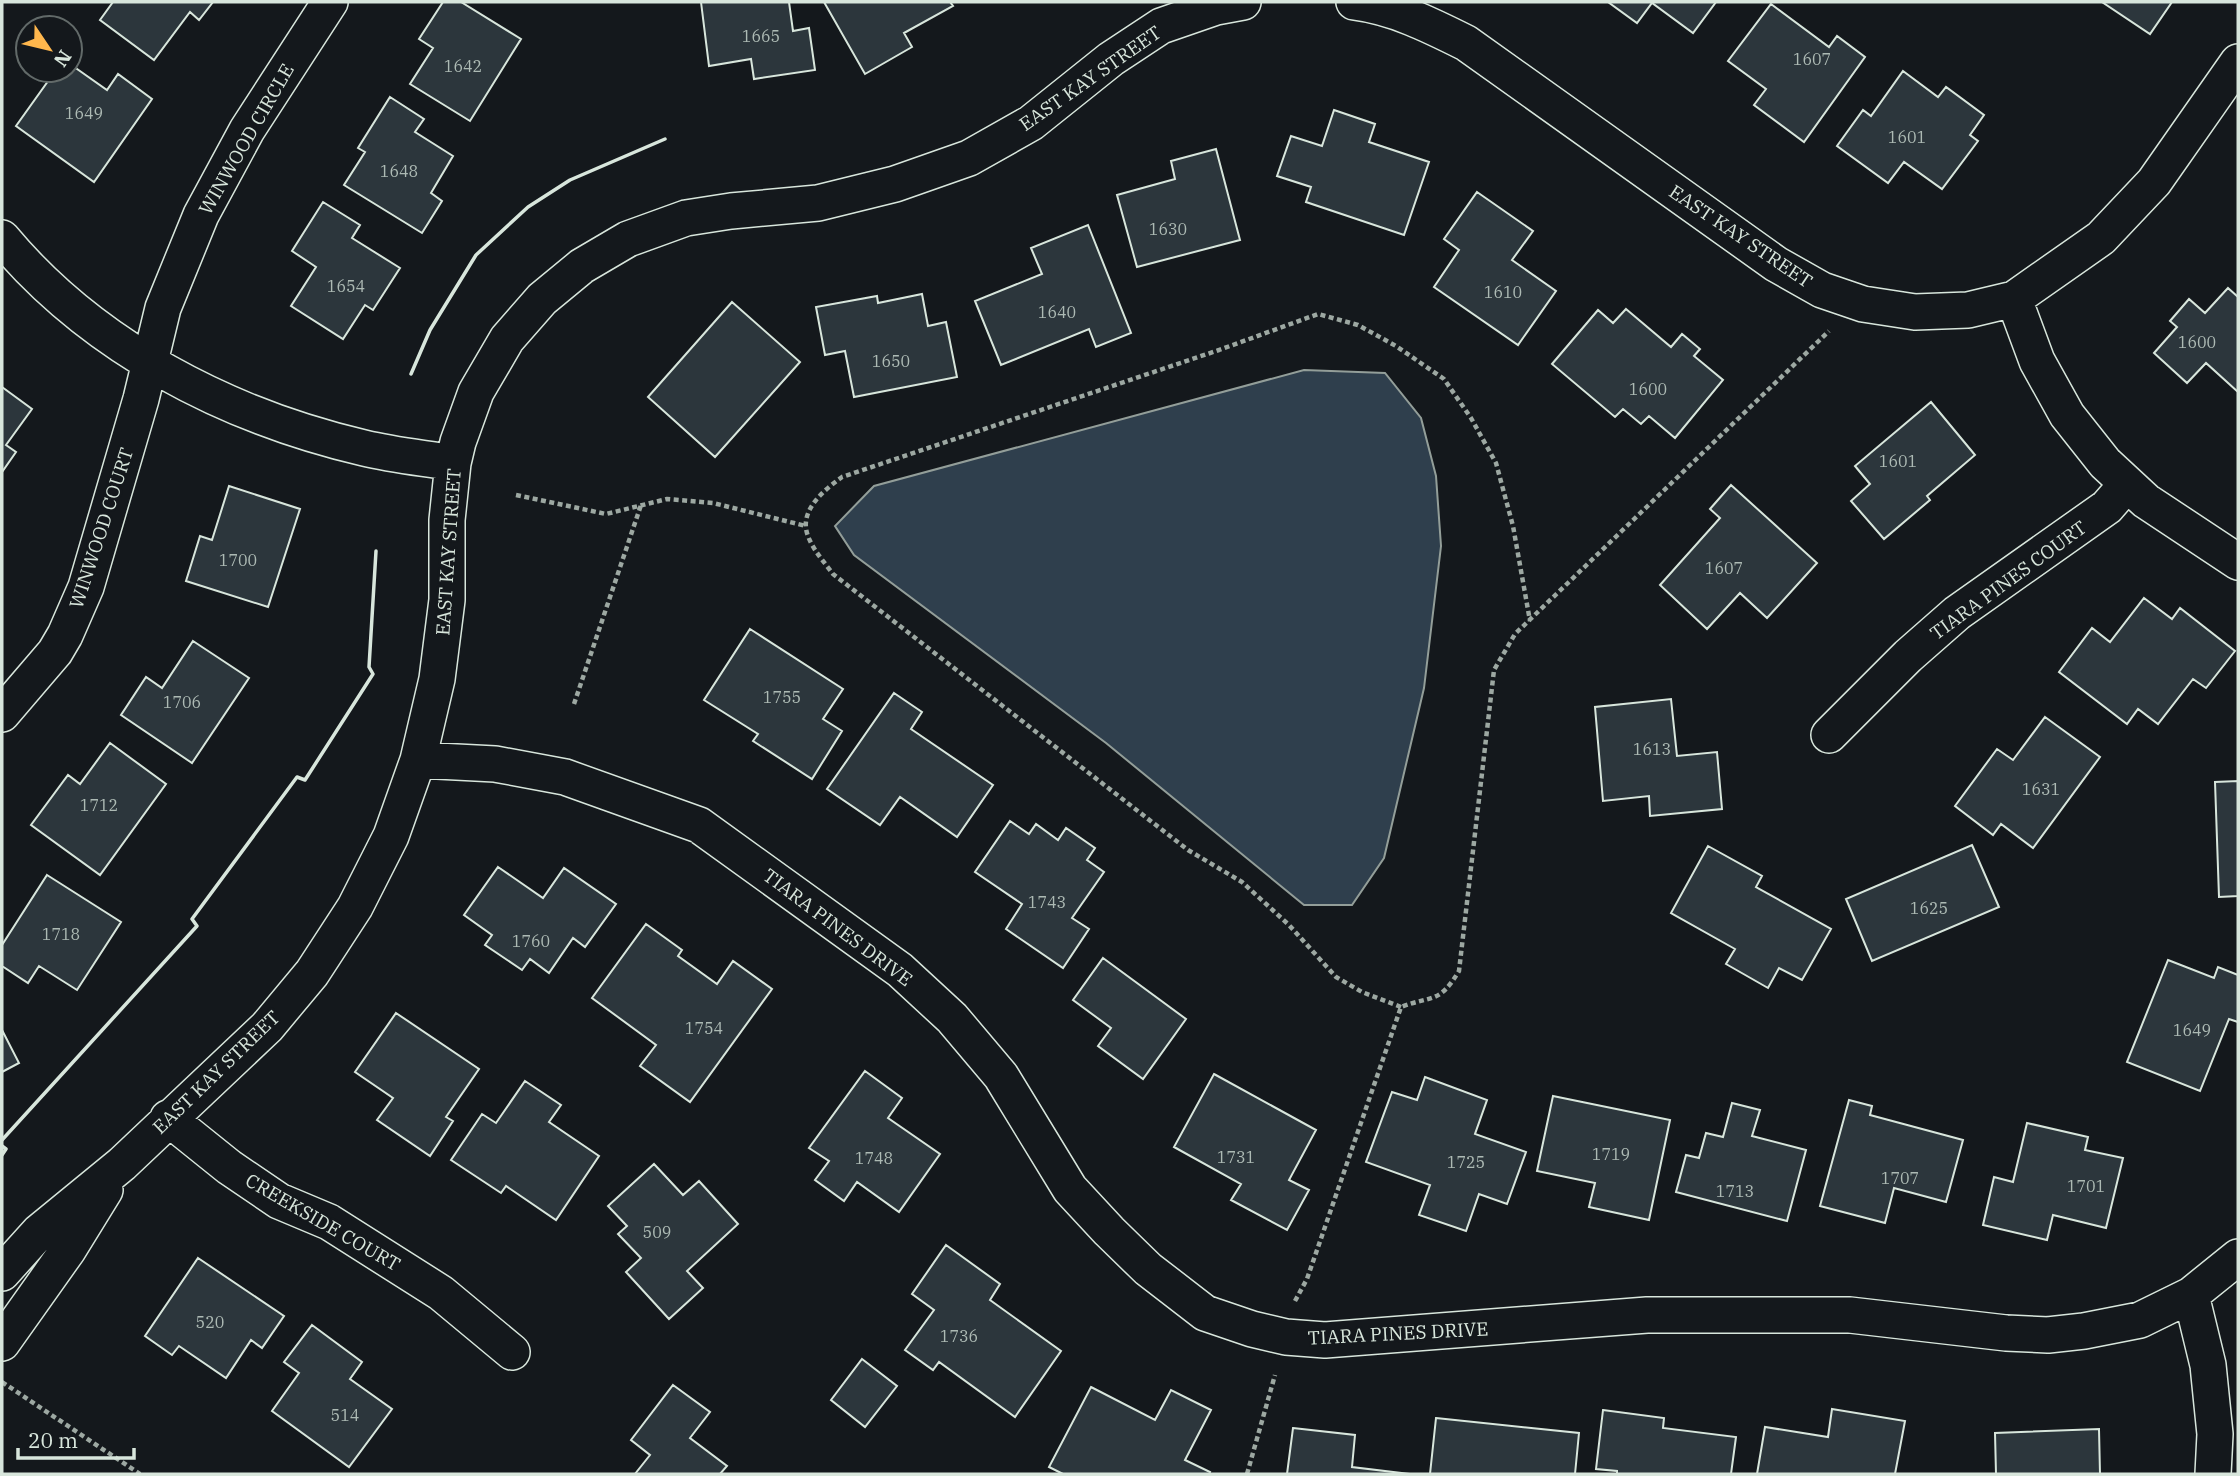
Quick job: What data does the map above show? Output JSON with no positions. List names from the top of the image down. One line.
{"streets":{"street":["EAST KAY STREET","WINWOOD CIRCLE","WINWOOD COURT","TIARA PINES COURT","TIARA PINES DRIVE","CREEKSIDE COURT"]},"crossings":[["EAST KAY STREET","TIARA PINES DRIVE"],["EAST KAY STREET","CREEKSIDE COURT"],["WINWOOD CIRCLE","WINWOOD COURT"]],"house_numbers":["1665","1607","1642","1649","1601","1648","1630","1654","1610","1640","1600","1650","1600","1601","1700","1607","1755","1706","1613","1631","1712","1743","1625","1718","1760","1754","1649","1719","1731","1748","1725","1707","1701","1713","509","520","1736","514"],"scale_bar":"20 m","north":"bottom right"}
